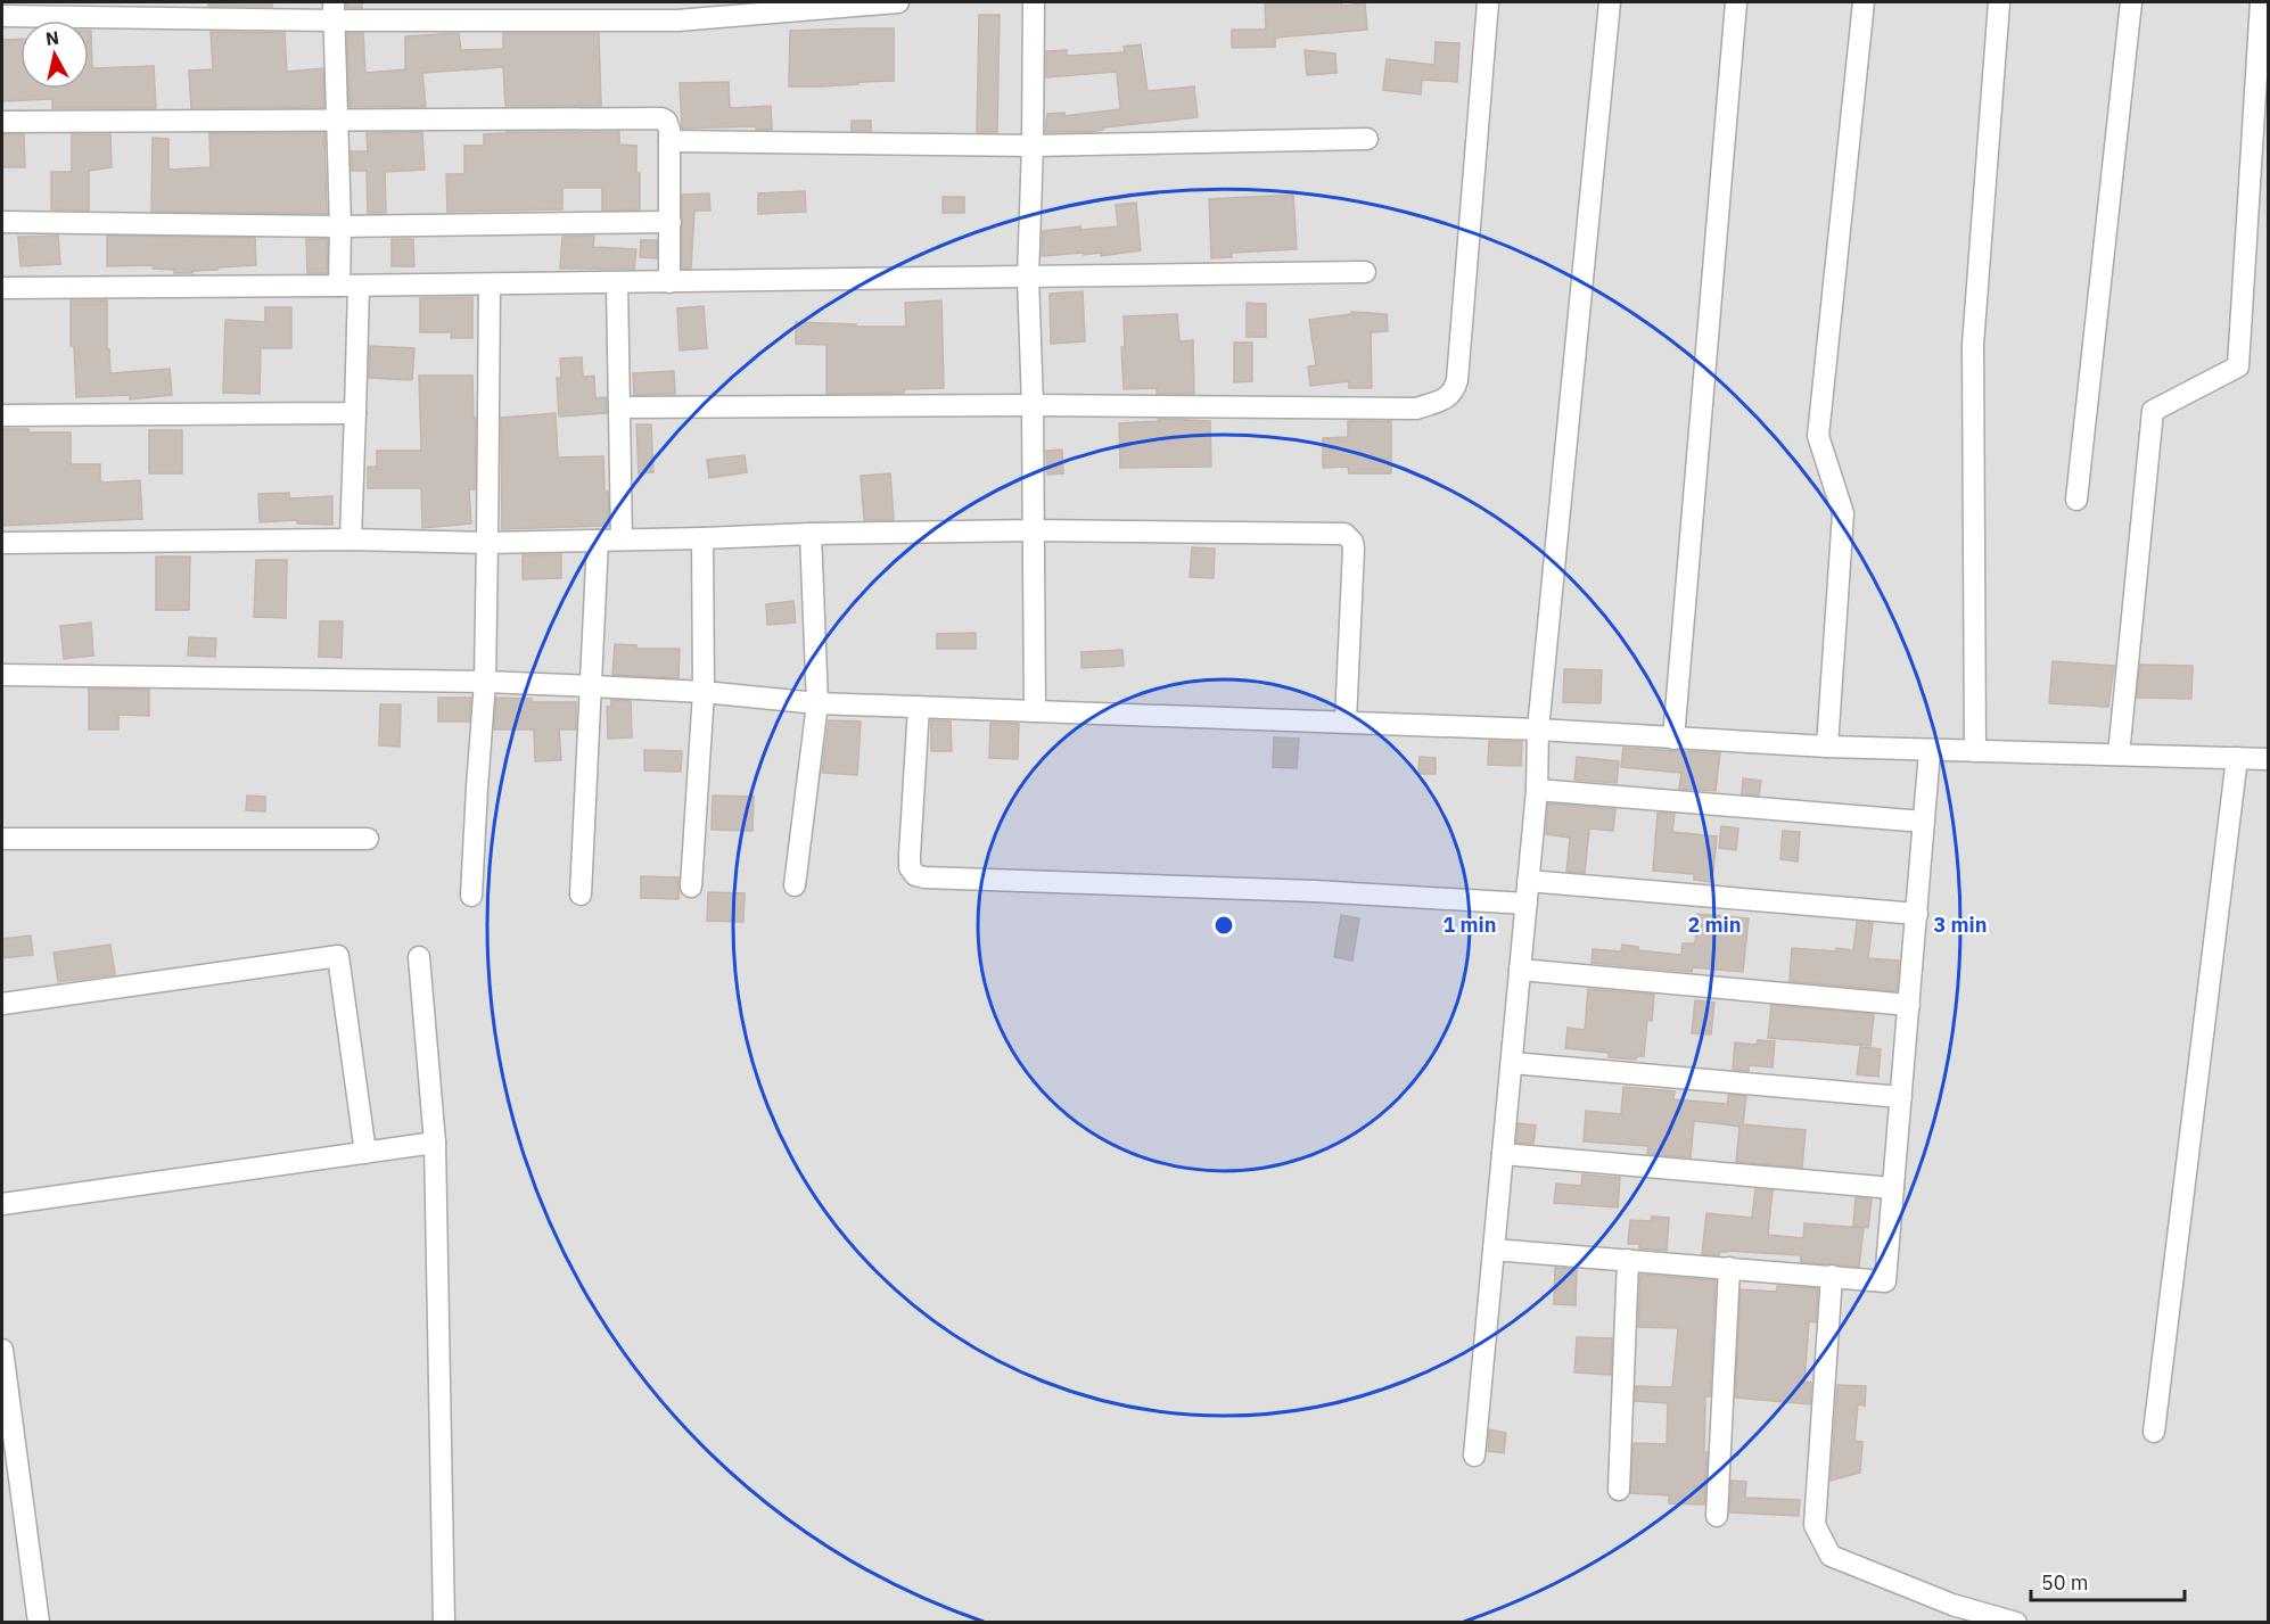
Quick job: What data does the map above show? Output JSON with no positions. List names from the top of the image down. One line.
{"scale_bar":"50 m","north":"top","rings":["1 min","2 min","3 min"]}
